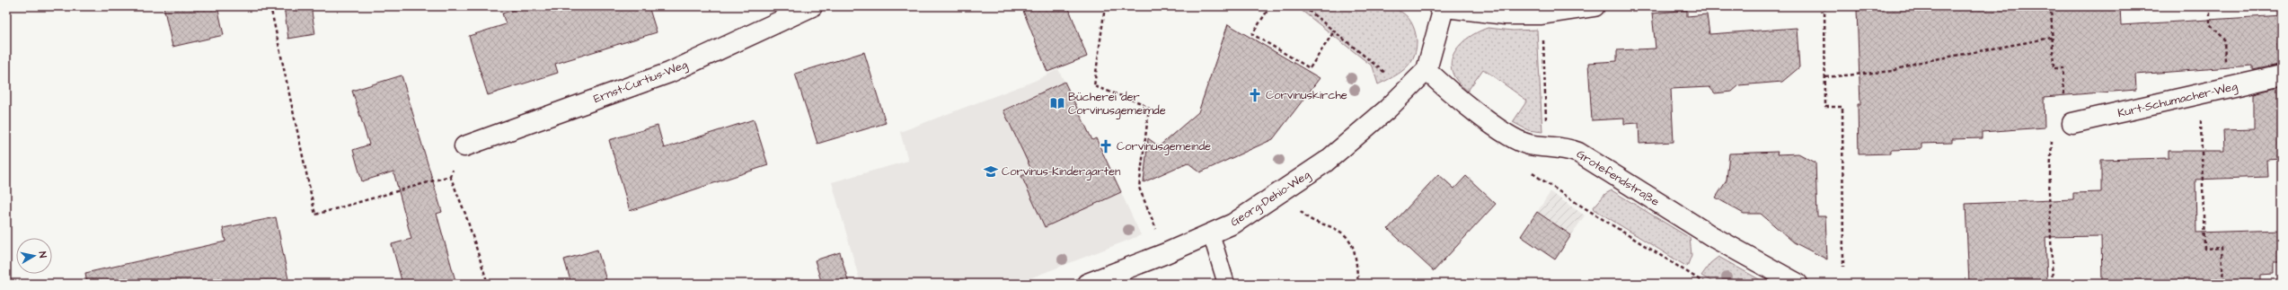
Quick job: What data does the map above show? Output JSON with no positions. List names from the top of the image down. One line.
{"streets":{"street":["Ernst-Curtius-Weg","Kurt-Schumacher-Weg","Grotefendstraße","Georg-Dehio-Weg"]},"crossings":[["Grotefendstraße","Georg-Dehio-Weg"]],"places":{"church":["Corvinuskirche","Corvinusgemeinde"],"library":["Bücherei der Corvinusgemeimde"],"school or university":["Corvinus-Kindergarten"]},"north":"right"}
